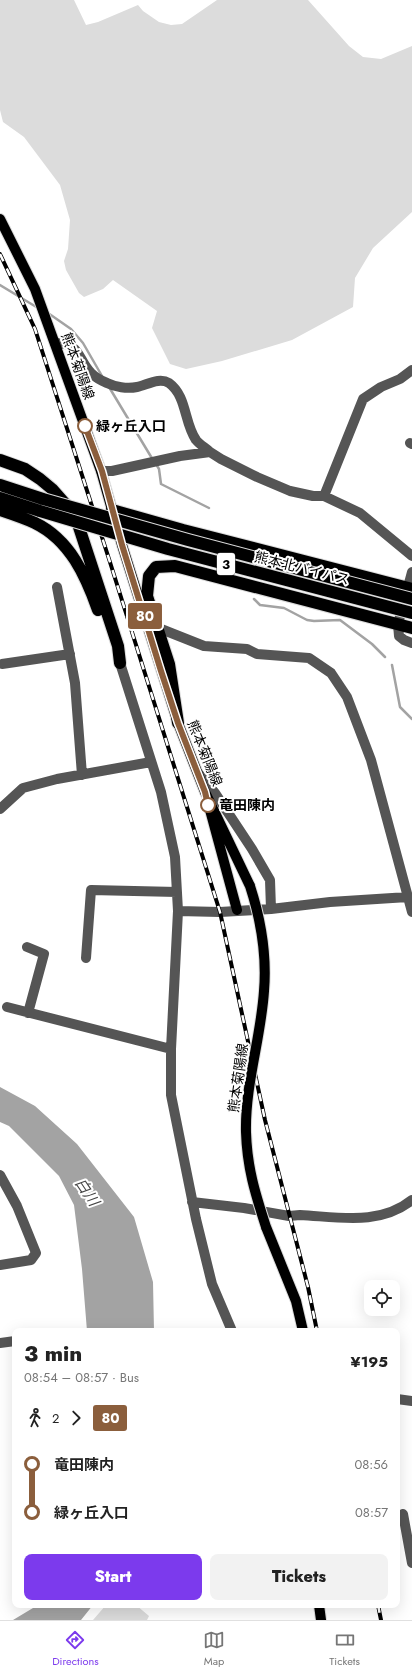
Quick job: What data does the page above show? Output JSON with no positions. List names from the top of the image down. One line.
{"streets":{"highway":["3","熊本北バイパス"],"main road":["熊本菊陽線"]},"water":["白川"],"places":["緑ヶ丘入口","竜田陳内"],"lines":["bus line 80"],"page":{"on_map":"80","heading":["3 min","08:54 – 08:57 · Bus","¥195"],"legs":["2","80"],"list":[{"name":"竜田陳内","value":"08:56"},{"name":"緑ヶ丘入口","value":"08:57"}],"buttons":["Start","Tickets"],"tabs":["Directions","Map","Tickets"]}}
